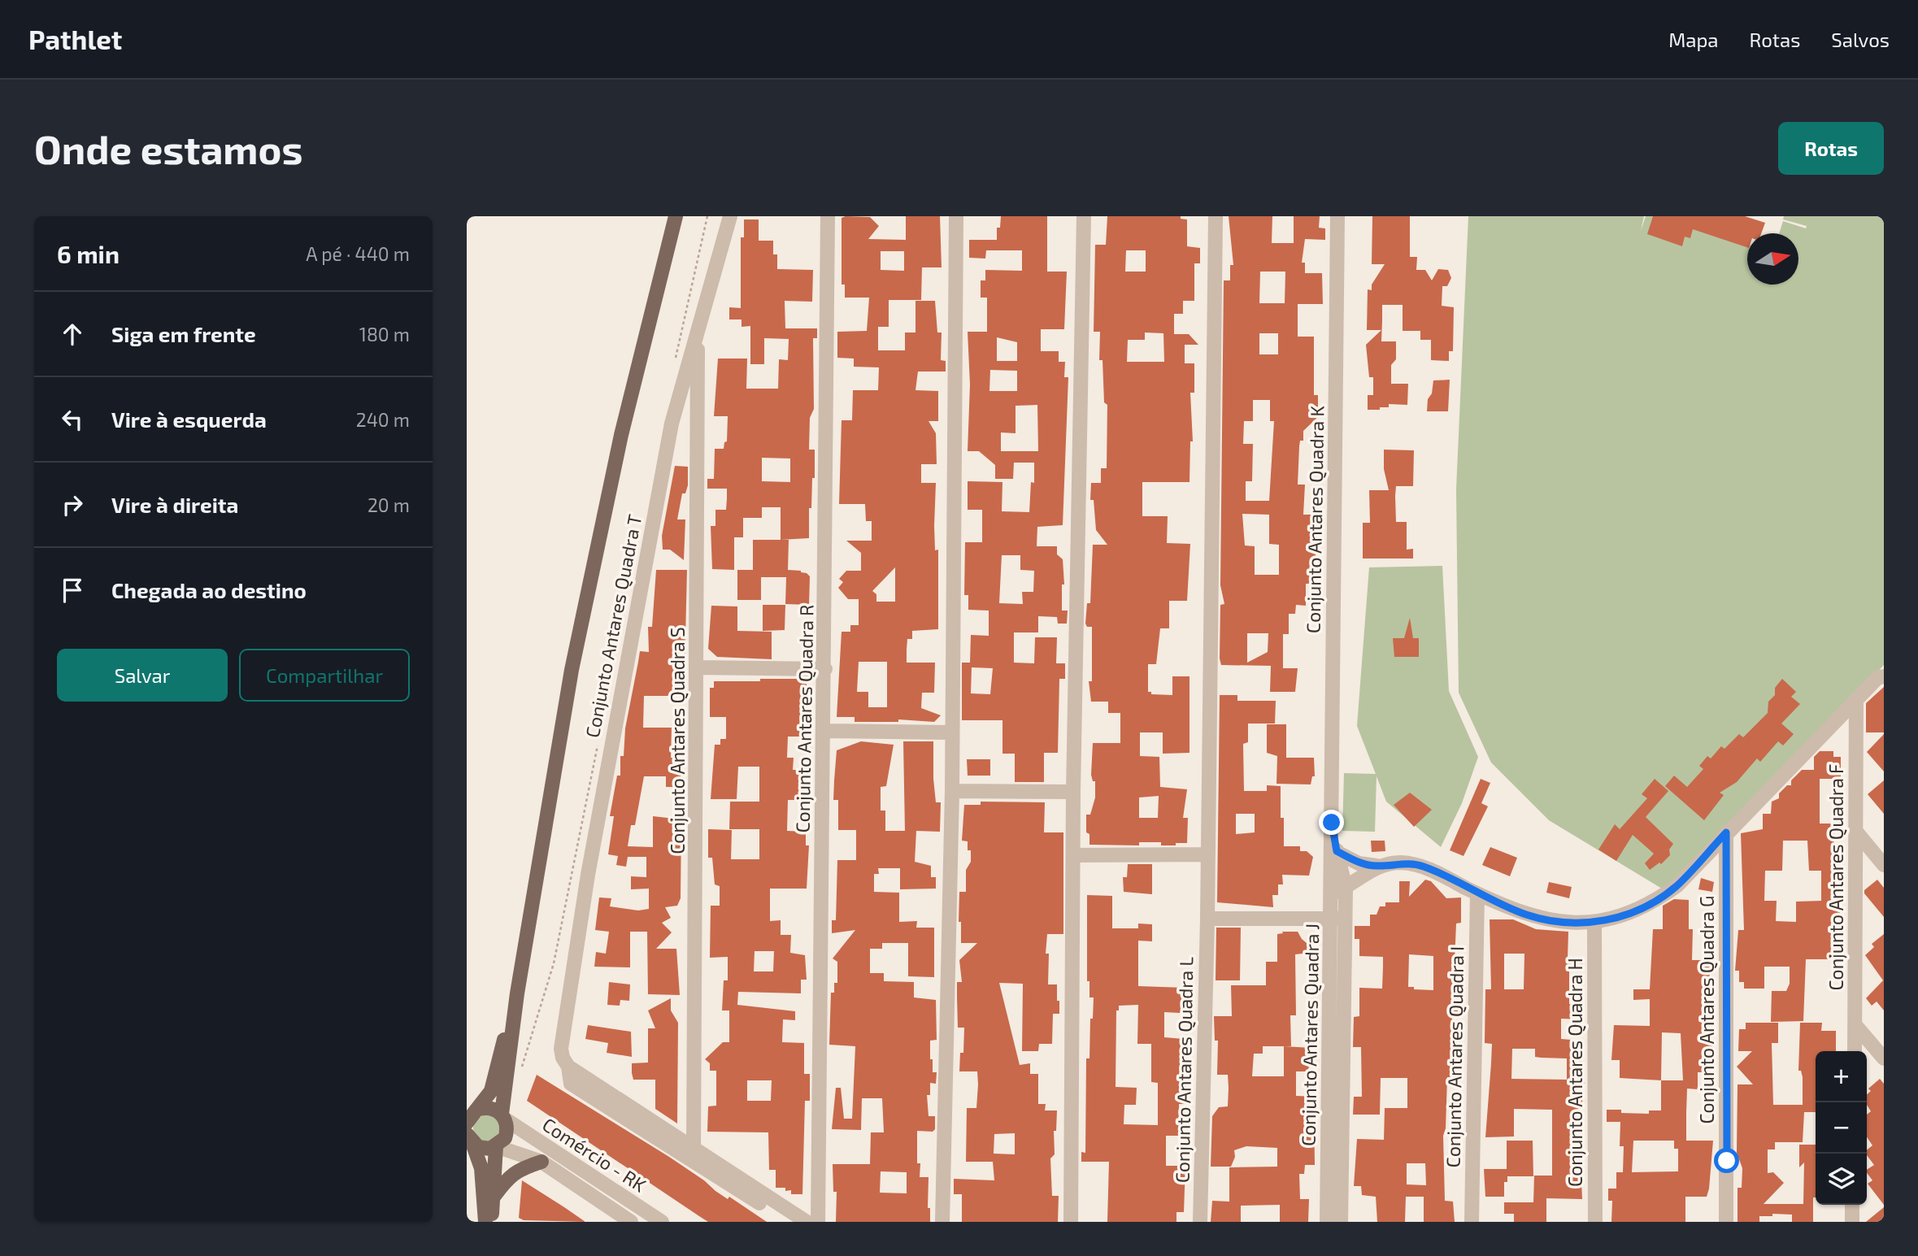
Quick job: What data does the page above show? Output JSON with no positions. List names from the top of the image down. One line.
{"streets":{"street":["Conjunto Antares Quadra K","Conjunto Antares Quadra T","Conjunto Antares Quadra R","Conjunto Antares Quadra S","Conjunto Antares Quadra F","Conjunto Antares Quadra G","Conjunto Antares Quadra J","Conjunto Antares Quadra I","Conjunto Antares Quadra L","Conjunto Antares Quadra H","Comércio - RK"]},"crossings":[["Conjunto Antares Quadra K","Conjunto Antares Quadra J"],["Conjunto Antares Quadra T","Conjunto Antares Quadra S"]],"north":"right","page":{"header":"Pathlet","nav":["Mapa","Rotas","Salvos"],"buttons":["Rotas",["Salvar","Compartilhar"]],"title":"Onde estamos","heading":["6 min","A pé · 440 m"],"list":[["Siga em frente","180 m"],["Vire à esquerda","240 m"],["Vire à direita","20 m"],"Chegada ao destino"],"map_buttons":["+","−"]}}
